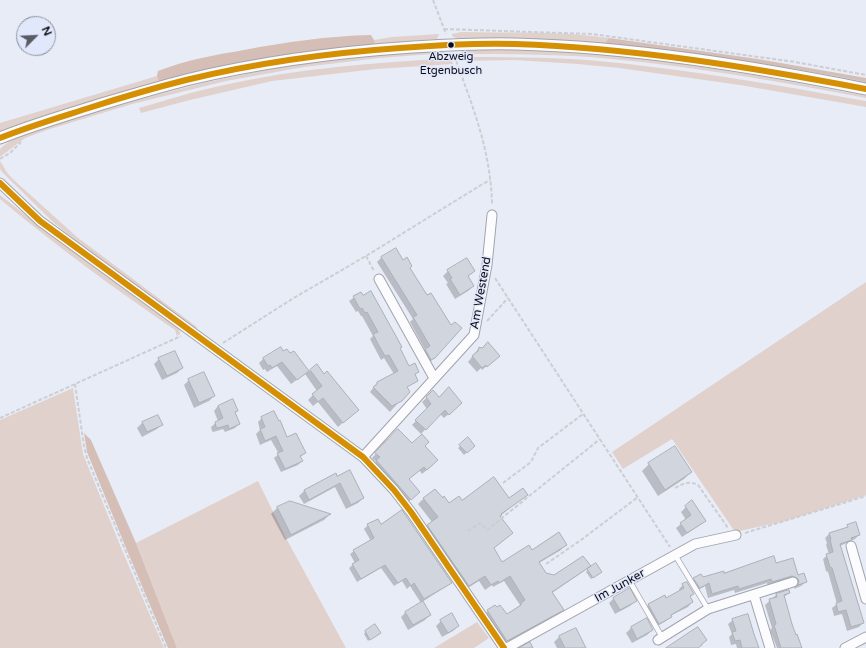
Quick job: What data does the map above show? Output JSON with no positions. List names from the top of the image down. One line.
{"streets":{"street":["Am Westend","Im Junker"]},"places":["Abzweig Etgenbusch"],"north":"top right"}
